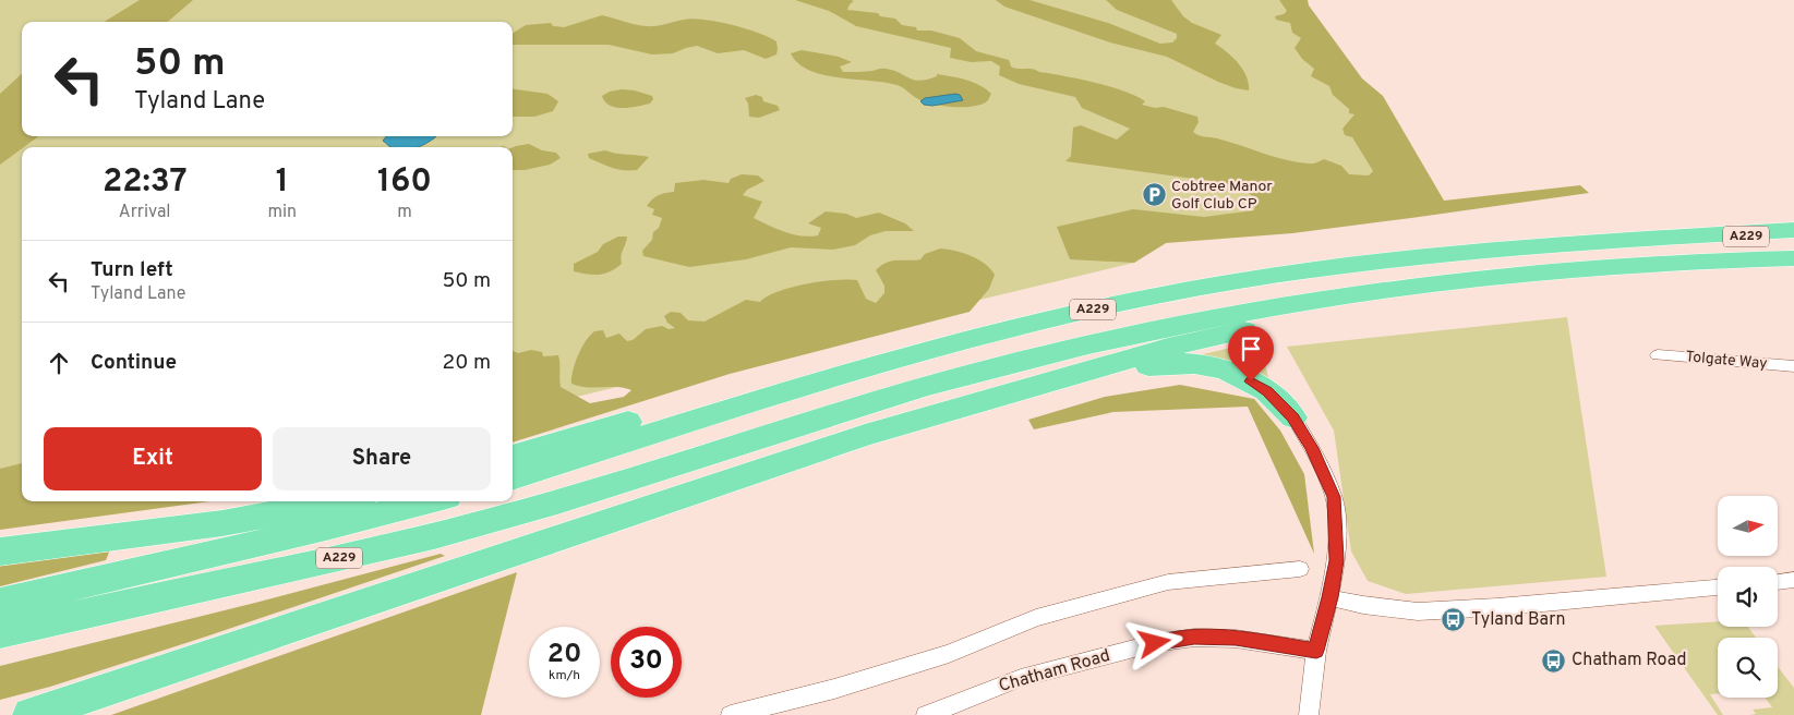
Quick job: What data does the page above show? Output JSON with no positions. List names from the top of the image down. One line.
{"streets":{"highway":["A229"],"street":["Tolgate Way","Chatham Road"]},"places":{"parking":["Cobtree Manor Golf Club CP"],"bus stop":["Tyland Barn","Chatham Road"]},"north":"right","page":{"turn":["50 m","Tyland Lane"],"eta":["22:37","Arrival","1","min","160","m"],"list":[{"name":"Turn left","note":"Tyland Lane","value":"50 m"},{"name":"Continue","value":"20 m"}],"buttons":["Exit","Share"],"speed":"20 km/h","limit":"30"}}
